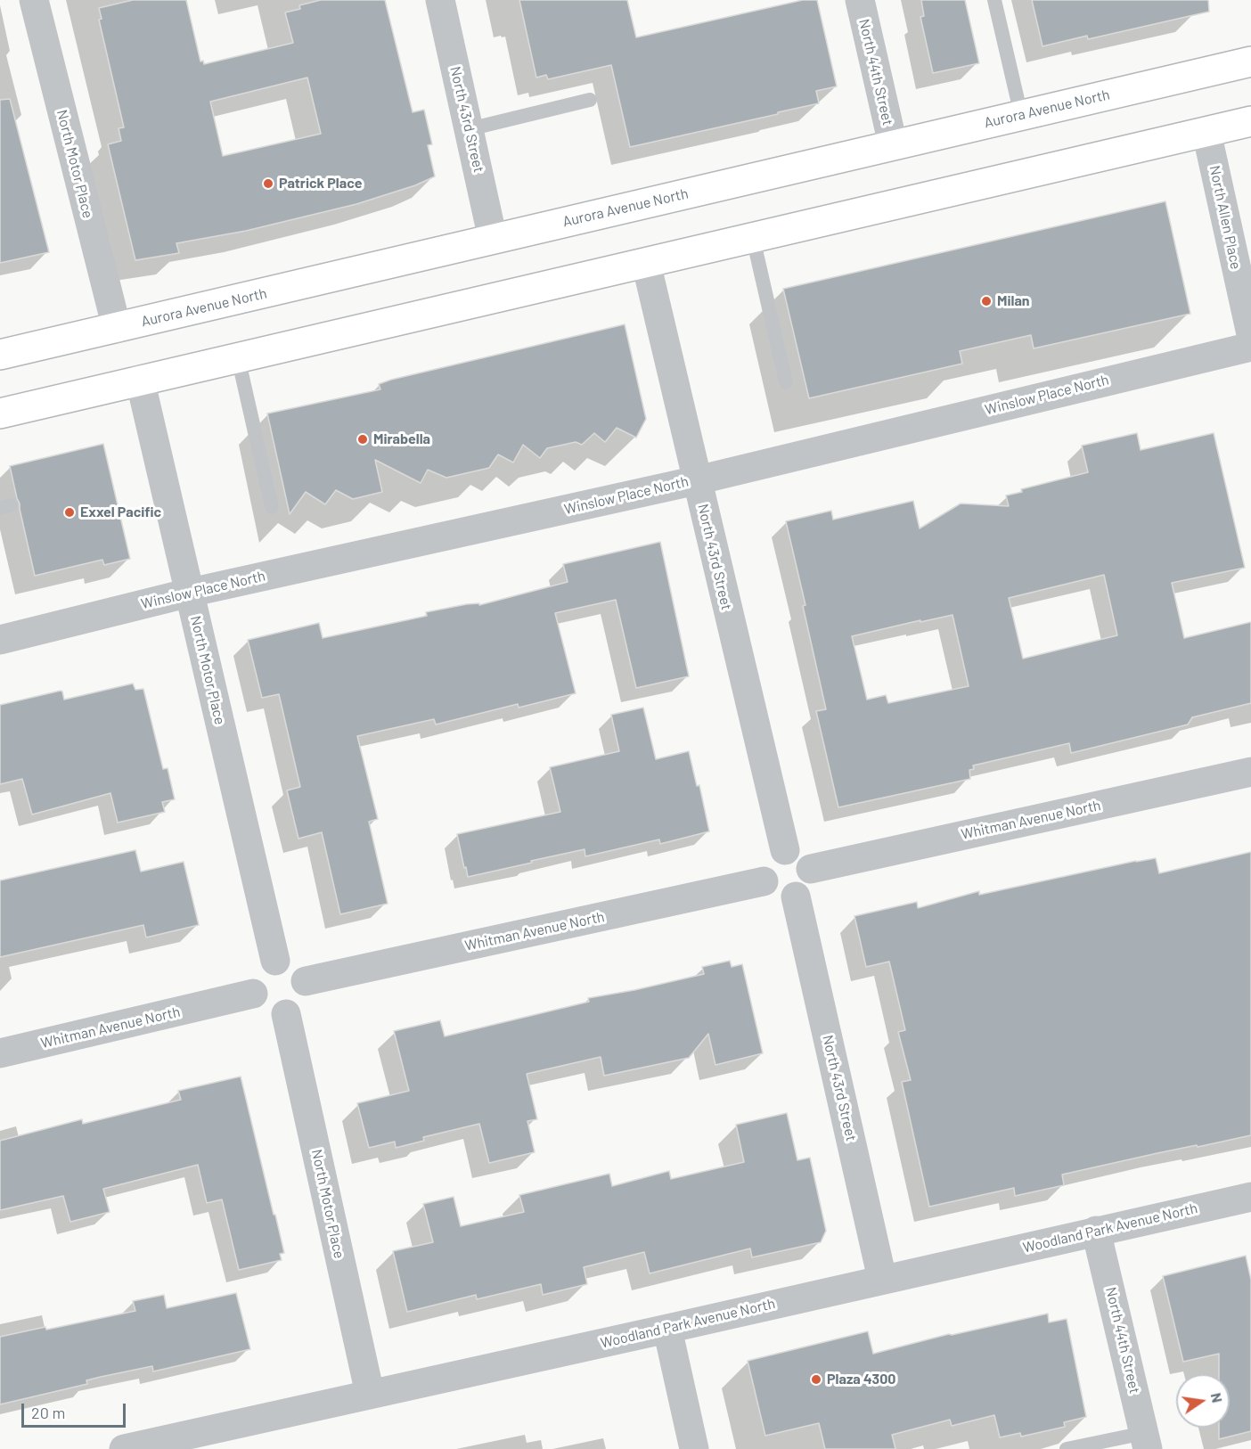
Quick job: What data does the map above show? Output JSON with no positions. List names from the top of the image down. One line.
{"streets":{"highway":["Aurora Avenue North"],"street":["North 44th Street","North 43rd Street","North Motor Place","North Allen Place","Winslow Place North","Whitman Avenue North","Woodland Park Avenue North"]},"crossings":[["North 44th Street","Aurora Avenue North"],["North 44th Street","Woodland Park Avenue North"],["Aurora Avenue North","North 43rd Street"],["Aurora Avenue North","North Motor Place"],["North 43rd Street","Winslow Place North"],["North 43rd Street","Whitman Avenue North"],["North 43rd Street","Woodland Park Avenue North"],["North Motor Place","Winslow Place North"],["North Motor Place","Whitman Avenue North"],["North Motor Place","Woodland Park Avenue North"]],"places":["Patrick Place","Milan","Mirabella","Exxel Pacific","Plaza 4300"],"scale_bar":"20 m","north":"right"}
